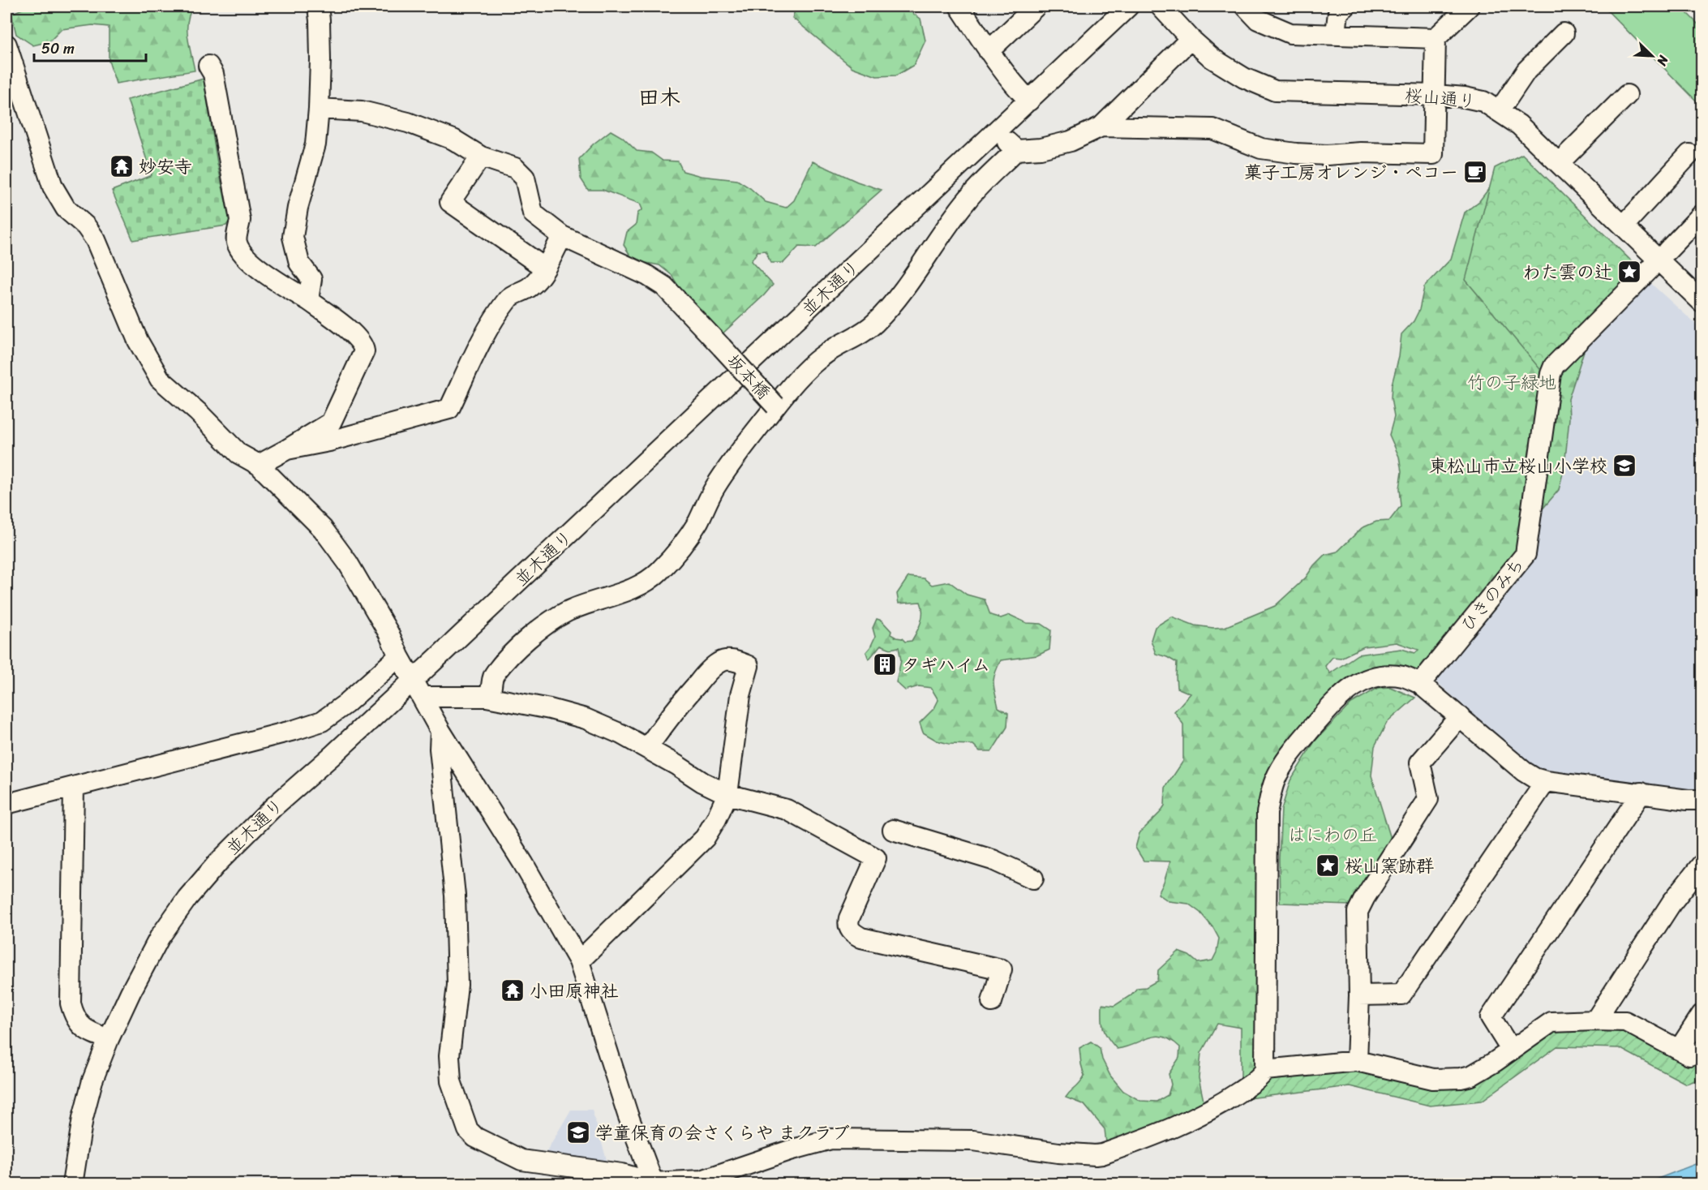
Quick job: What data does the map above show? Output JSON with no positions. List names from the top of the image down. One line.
{"streets":{"street":["桜山通り","並木通り","坂本橋","ひきのみち"]},"districts":["田木"],"parks":["竹の子緑地","はにわの丘"],"places":{"temple":["妙安寺","小田原神社"],"cafe":["菓子工房オレンジ・ペコー"],"place":["わた雲の辻","桜山窯跡群"],"school or university":["東松山市立桜山小学校","学童保育の会さくらや まクラブ"],"building":["タギハイム"]},"scale_bar":"50 m","north":"bottom right"}
